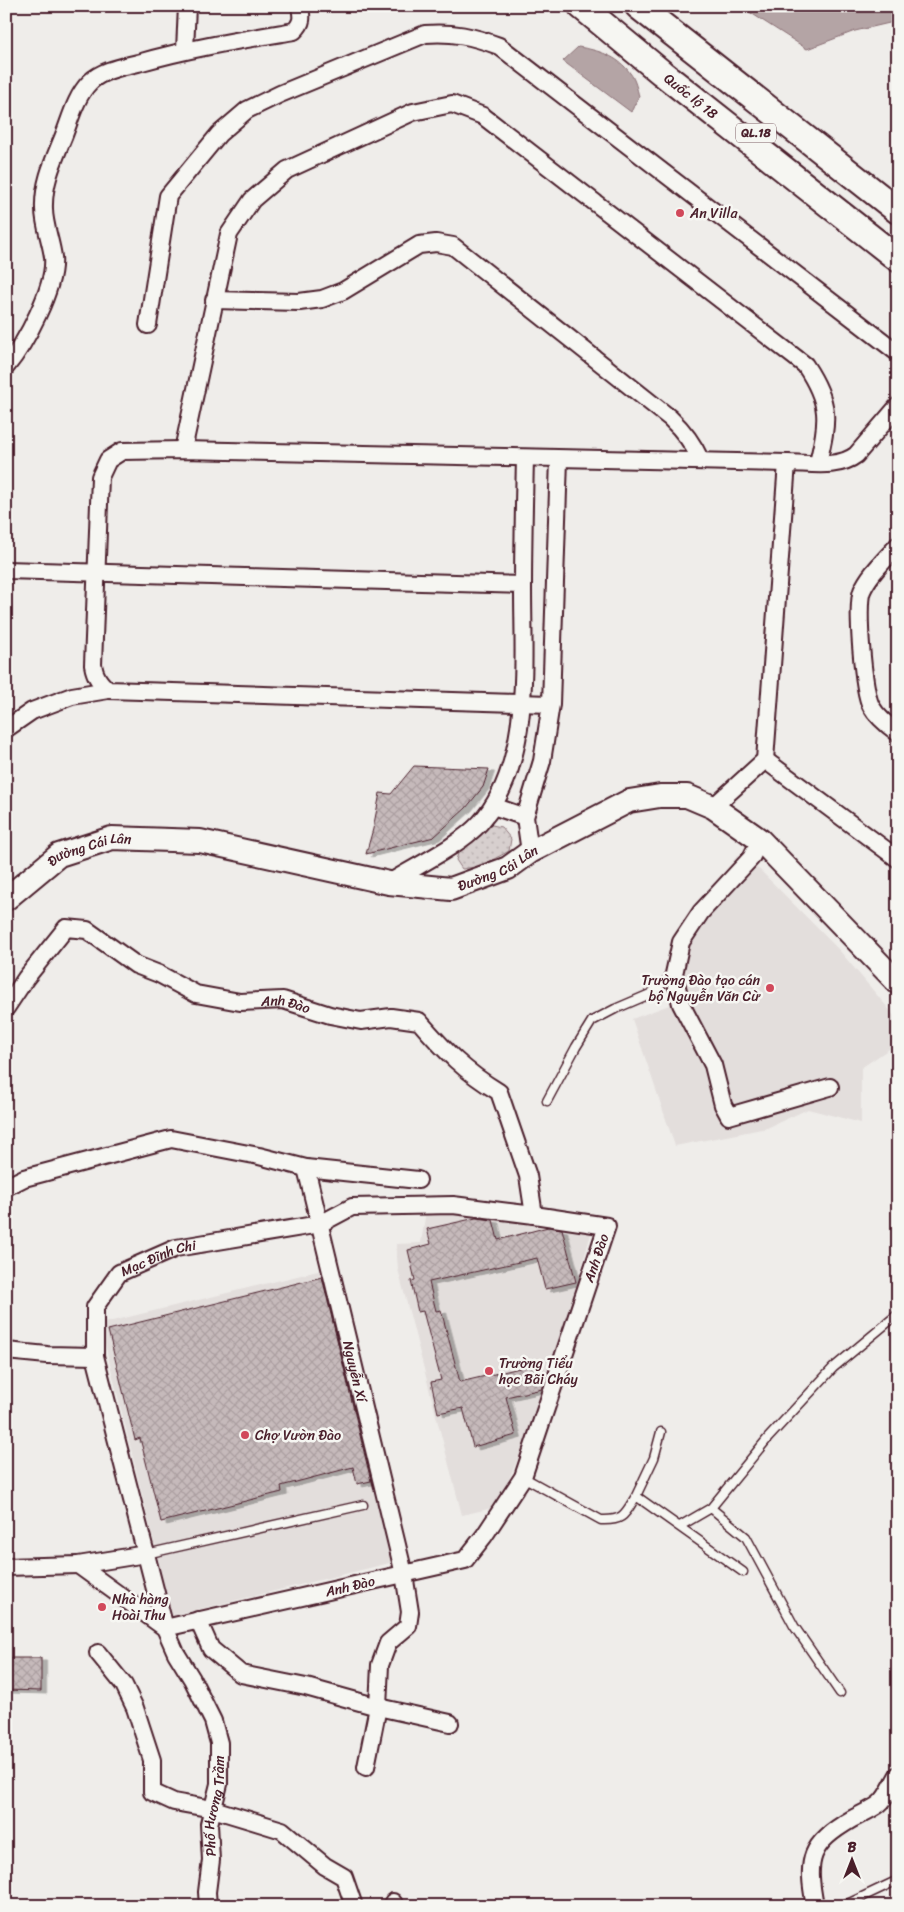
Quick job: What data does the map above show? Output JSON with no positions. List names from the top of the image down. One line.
{"streets":{"main road":["Quốc lộ 18","QL.18","Đường Cái Lân"],"street":["Anh Đào","Mạc Đĩnh Chi","Nguyễn Xí","Phố Hương Trầm"]},"crossings":[["Anh Đào","Mạc Đĩnh Chi"],["Anh Đào","Nguyễn Xí"],["Anh Đào","Phố Hương Trầm"],["Mạc Đĩnh Chi","Nguyễn Xí"],["Mạc Đĩnh Chi","Phố Hương Trầm"]],"places":["An Villa","Trường Đào tạo cán bộ Nguyễn Văn Cừ","Trường Tiểu học Bãi Cháy","Chợ Vườn Đào","Nhà hàng Hoài Thu"],"north":"top"}
